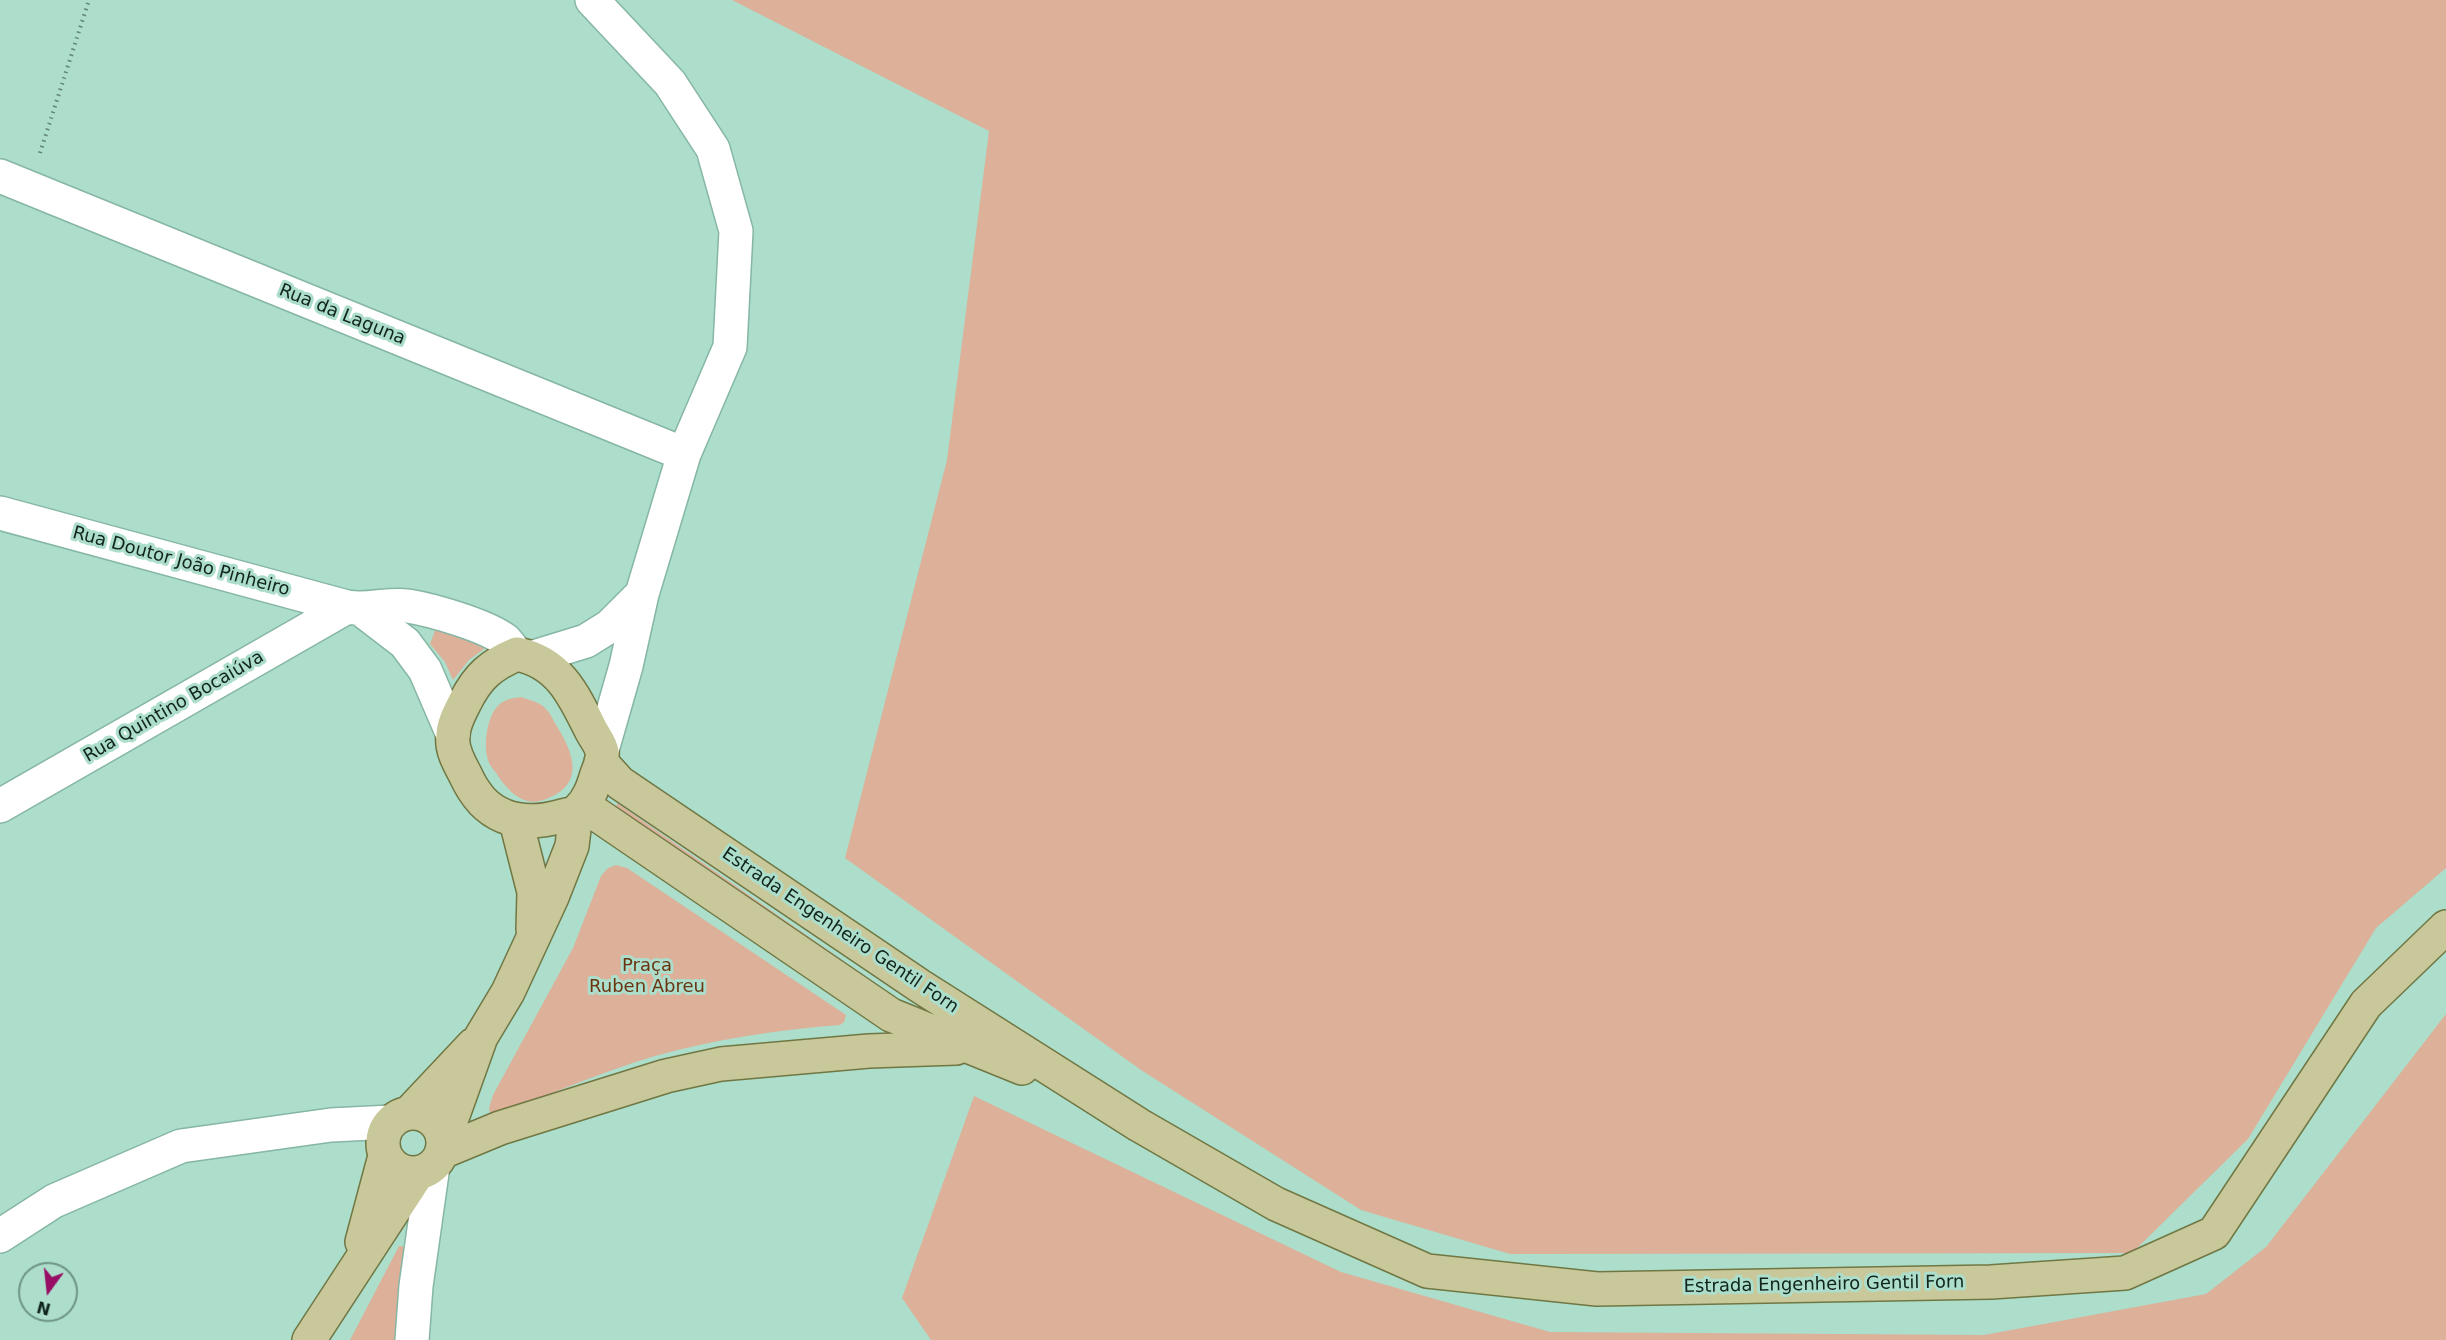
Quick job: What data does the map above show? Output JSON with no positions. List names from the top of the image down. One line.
{"streets":{"main road":["Estrada Engenheiro Gentil Forn"],"street":["Rua da Laguna","Rua Doutor João Pinheiro","Rua Quintino Bocaiúva"]},"crossings":[["Rua Doutor João Pinheiro","Rua Quintino Bocaiúva"],["Rua Doutor João Pinheiro","Estrada Engenheiro Gentil Forn"]],"parks":["Praça Ruben Abreu"],"north":"bottom"}
